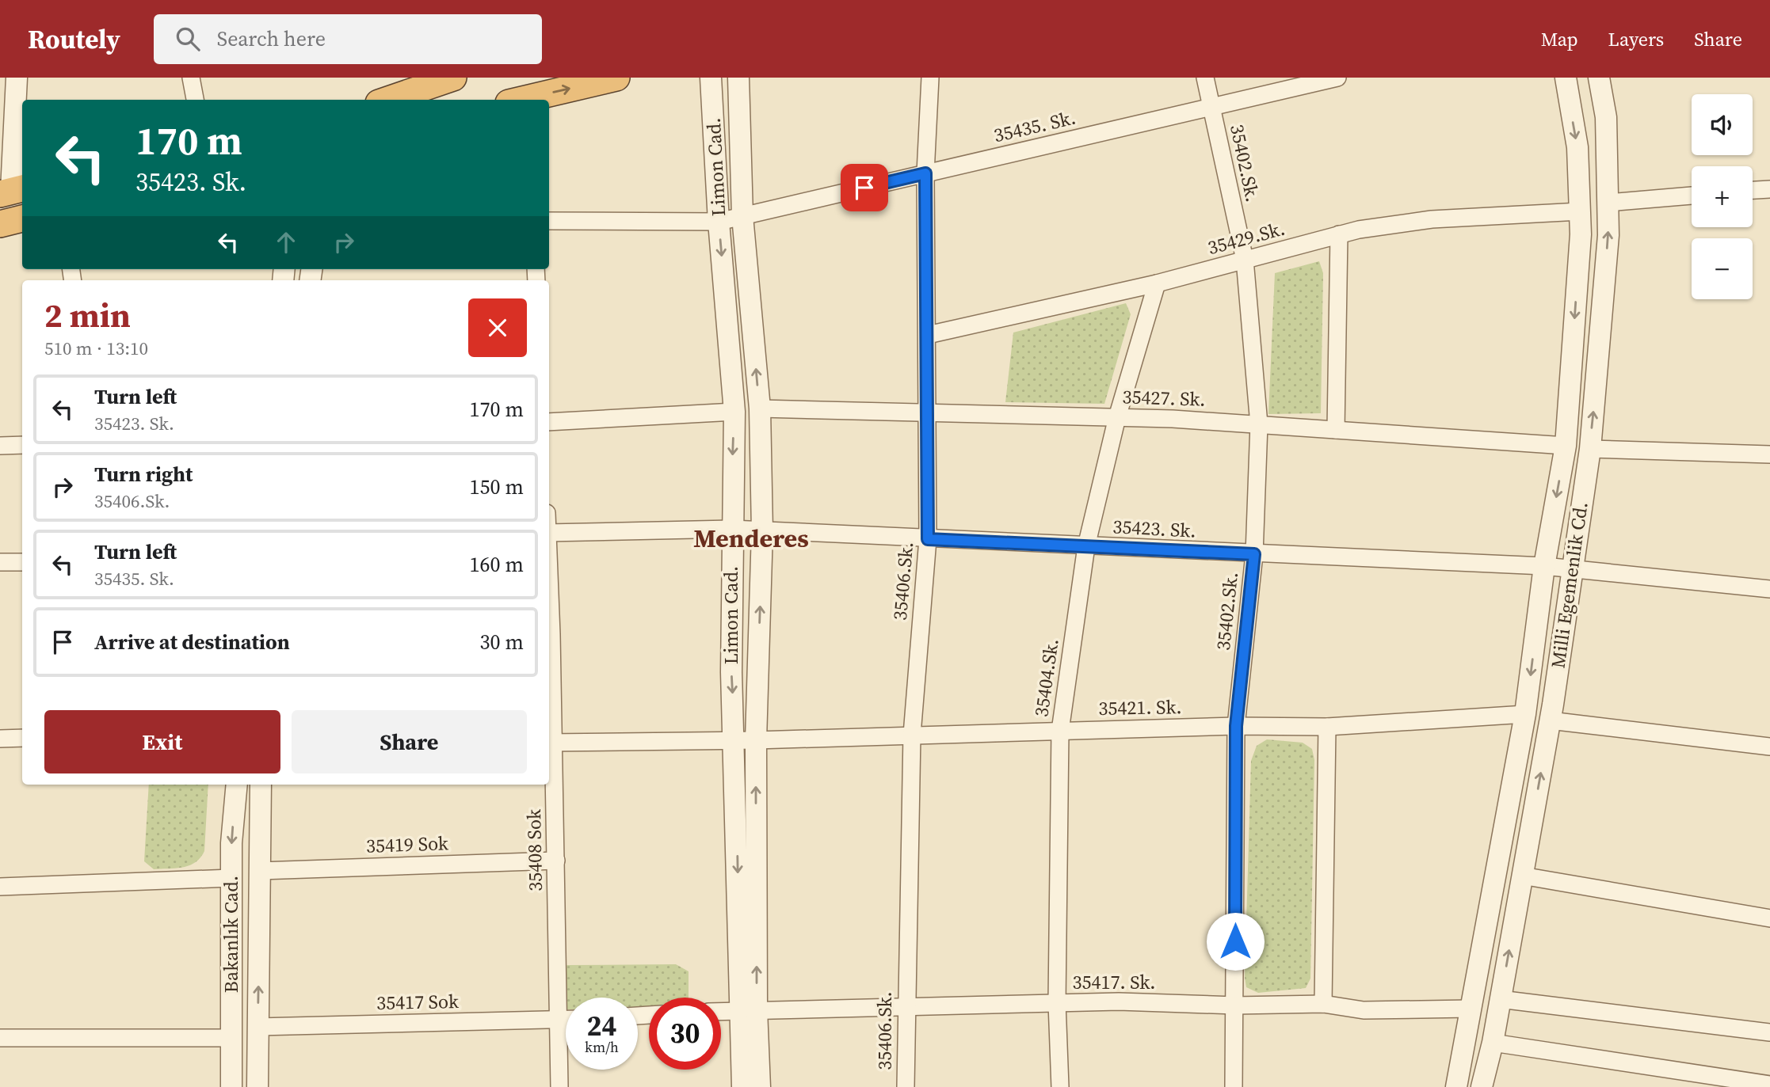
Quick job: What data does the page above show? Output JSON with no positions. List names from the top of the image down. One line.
{"streets":{"street":["35435. Sk.","35402.Sk.","Limon Cad.","35429.Sk.","35427. Sk.","35423. Sk.","35406.Sk.","Milli Egemenlik Cd.","35404.Sk.","35421. Sk.","35419 Sok","35408 Sok","Bakanlık Cad.","35417. Sk.","35417 Sok"]},"crossings":[["35435. Sk.","35402.Sk."],["35435. Sk.","Limon Cad."],["35435. Sk.","35406.Sk."],["35402.Sk.","35429.Sk."],["35402.Sk.","35427. Sk."],["35402.Sk.","35423. Sk."],["35402.Sk.","35421. Sk."],["35402.Sk.","35417. Sk."],["Limon Cad.","35427. Sk."],["Limon Cad.","35423. Sk."],["Limon Cad.","35421. Sk."],["Limon Cad.","35417. Sk."],["35429.Sk.","35406.Sk."],["35429.Sk.","35404.Sk."],["35427. Sk.","35406.Sk."],["35427. Sk.","35404.Sk."],["35423. Sk.","35406.Sk."],["35423. Sk.","Milli Egemenlik Cd."],["35423. Sk.","35404.Sk."],["35406.Sk.","35421. Sk."],["35406.Sk.","35417. Sk."],["35404.Sk.","35421. Sk."],["35404.Sk.","35417. Sk."],["35421. Sk.","35408 Sok"],["35419 Sok","35408 Sok"],["35419 Sok","Bakanlık Cad."],["35408 Sok","35417 Sok"],["Bakanlık Cad.","35417 Sok"]],"districts":["Menderes"],"page":{"header":"Routely","search":"Search here","nav":["Map","Layers","Share"],"map_buttons":["+","−"],"turn":["170 m","35423. Sk."],"heading":["2 min","510 m · 13:10"],"list":[{"name":"Turn left","note":"35423. Sk.","value":"170 m"},{"name":"Turn right","note":"35406.Sk.","value":"150 m"},{"name":"Turn left","note":"35435. Sk.","value":"160 m"},{"name":"Arrive at destination","value":"30 m"}],"buttons":["Exit","Share"],"speed":"24 km/h","limit":"30"}}
